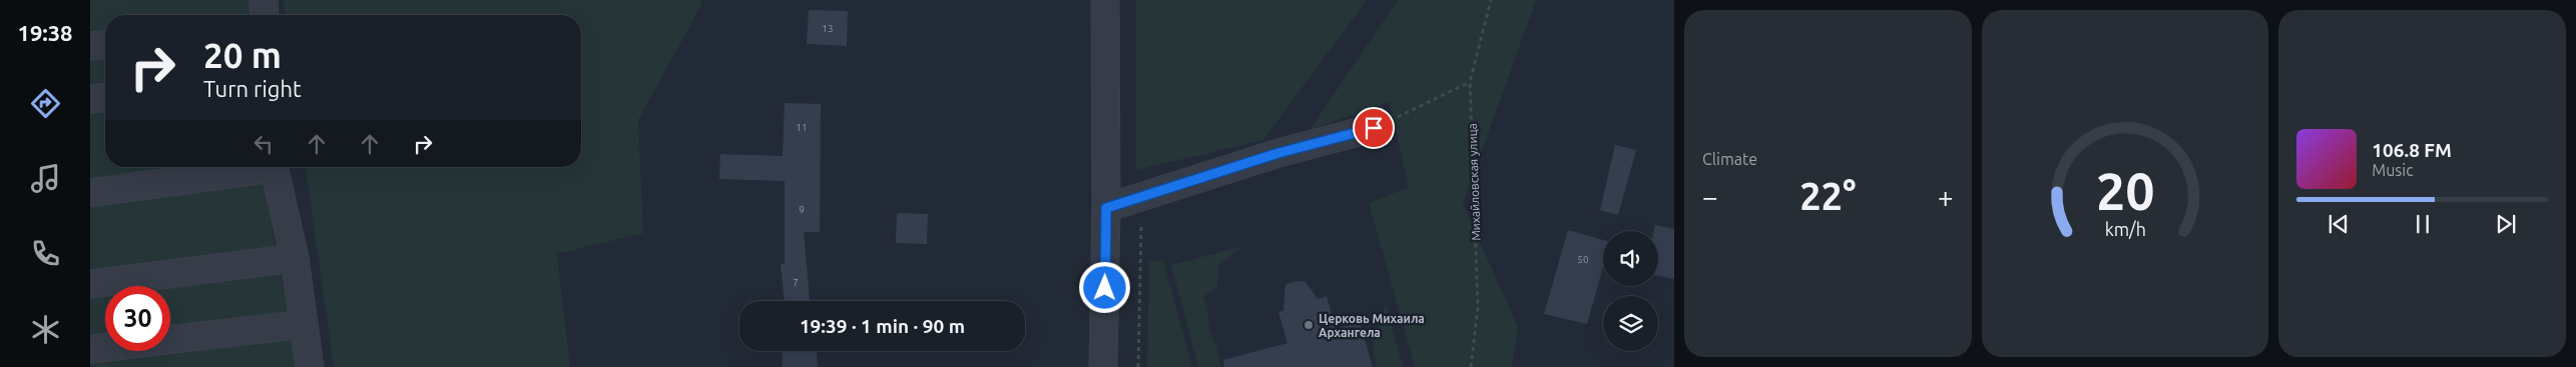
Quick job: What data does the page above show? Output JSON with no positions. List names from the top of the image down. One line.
{"streets":{"path":["Михайловская улица"]},"places":["Церковь Михаила Архангела"],"house_numbers":["13","11","9","50","7"],"page":{"tabs":"19:38","tile":"Climate","turn":["20 m","Turn right"],"song":["106.8 FM","Music"],"heat":["−","22°","+"],"limit":"30","trip":"19:39 · 1 min · 90 m","gauge":["20","km/h"]}}
